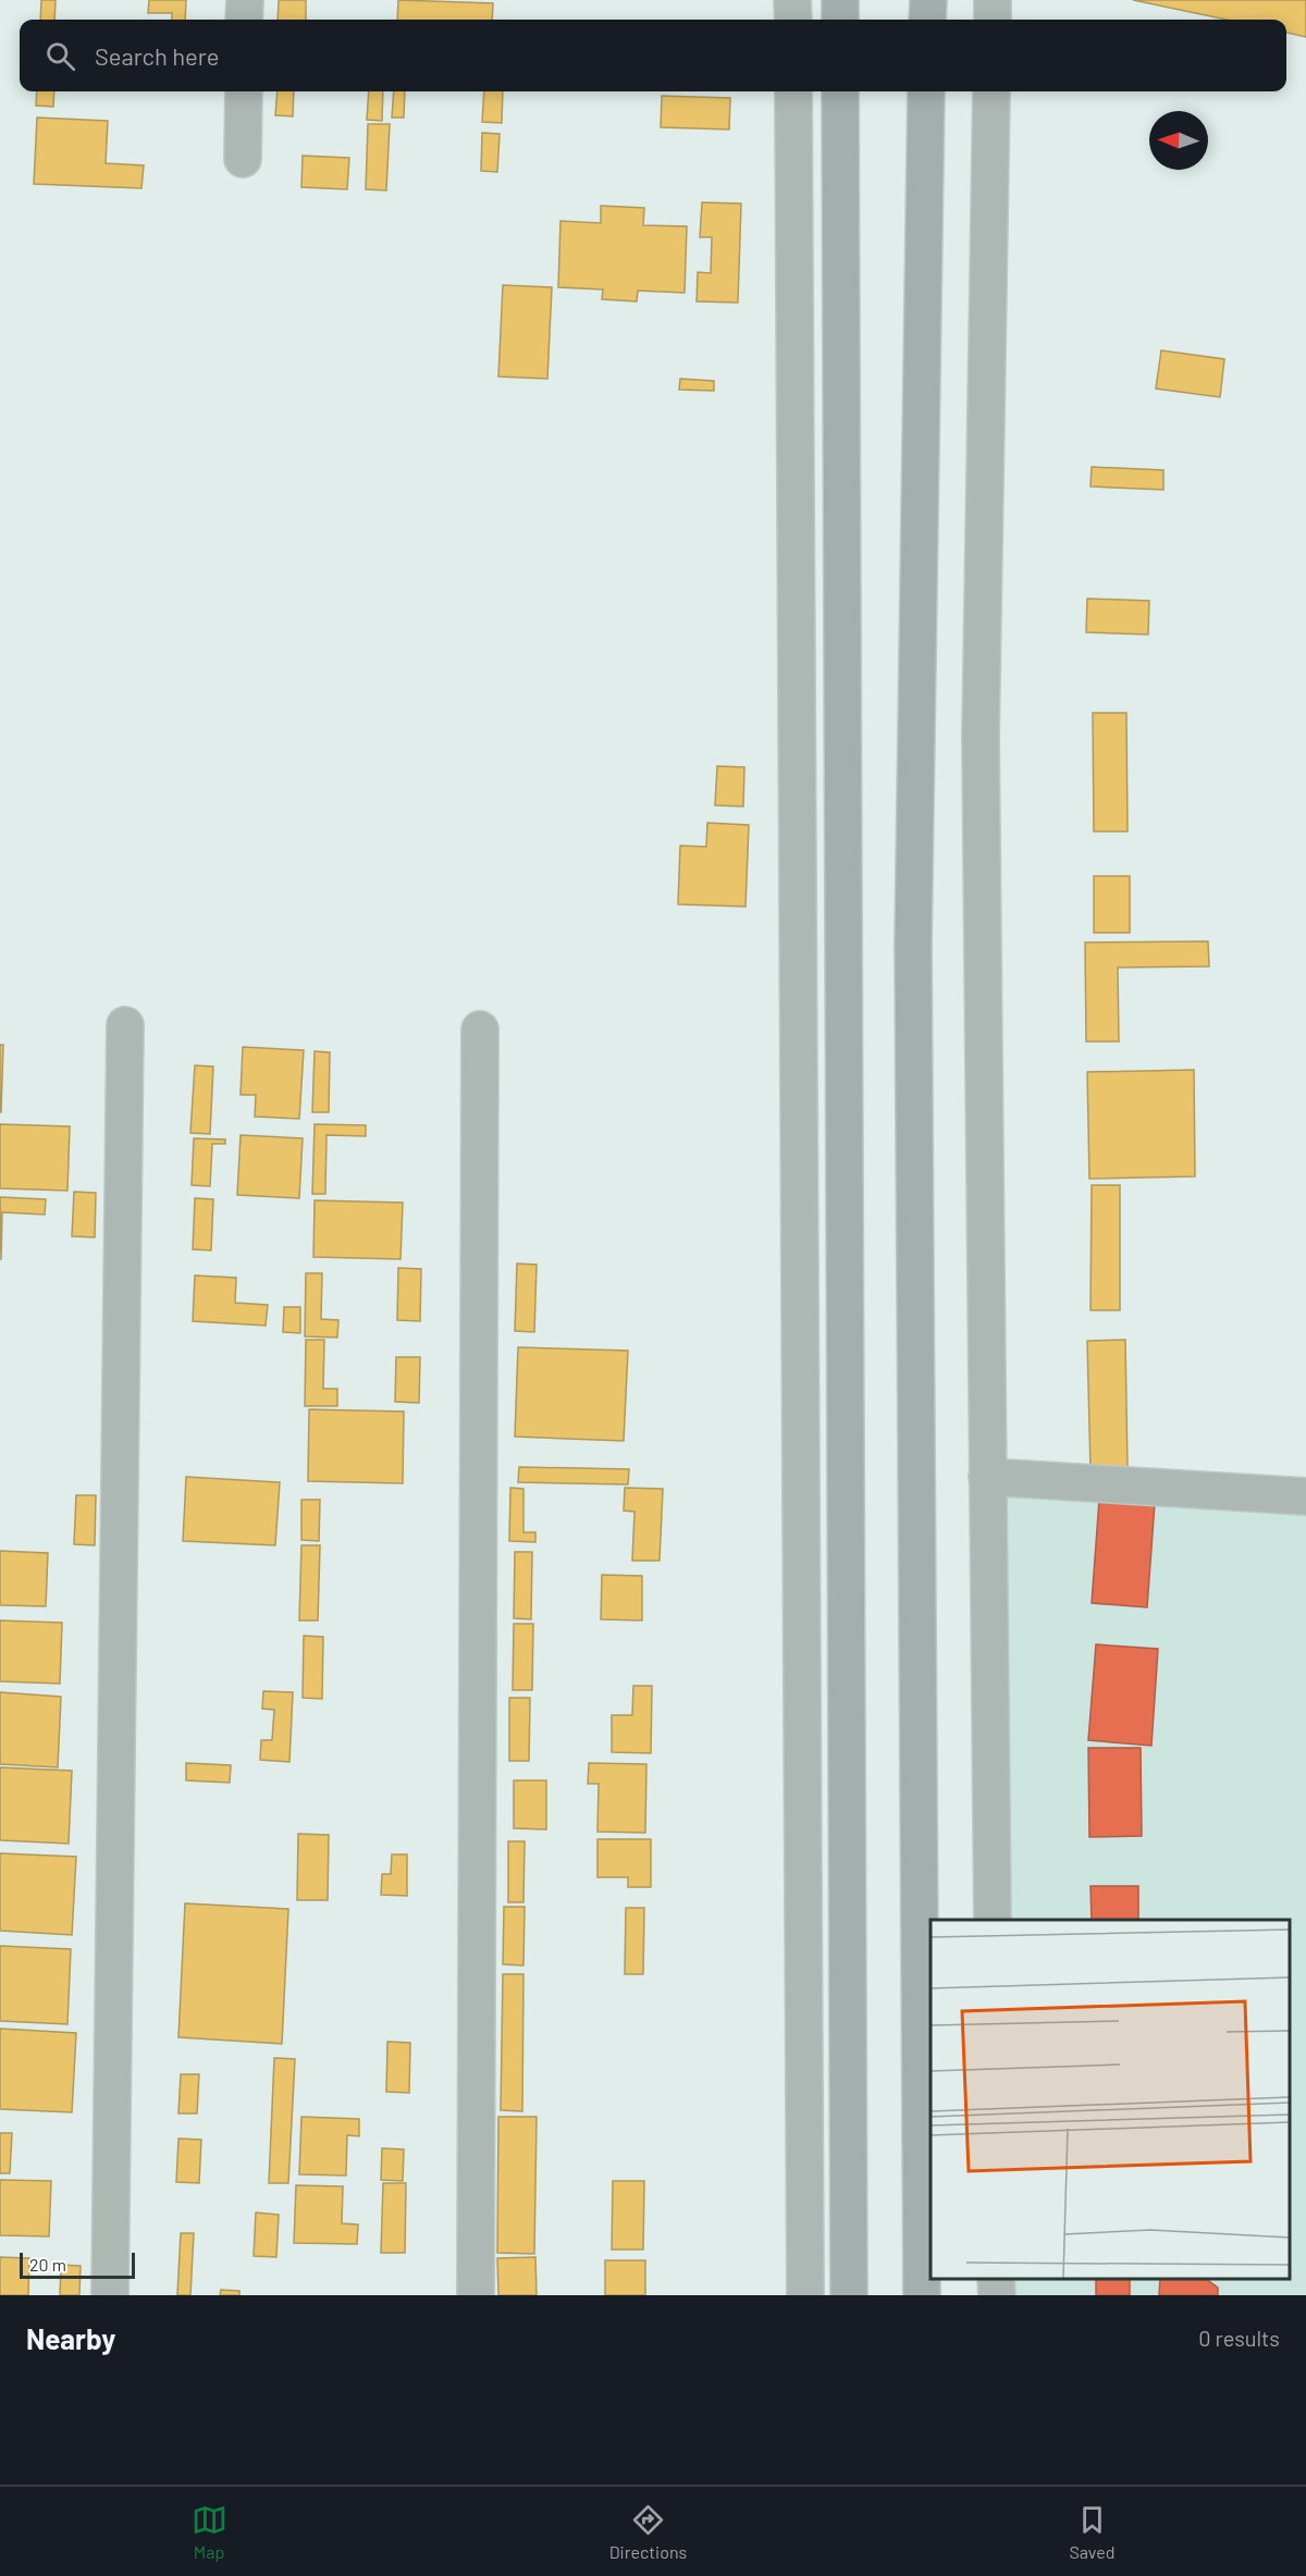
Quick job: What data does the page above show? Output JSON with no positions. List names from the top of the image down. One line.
{"scale_bar":"20 m","north":"left","page":{"search":"Search here","scale":"20 m","heading":["Nearby","0 results"],"nav":["Map","Directions","Saved"]}}
